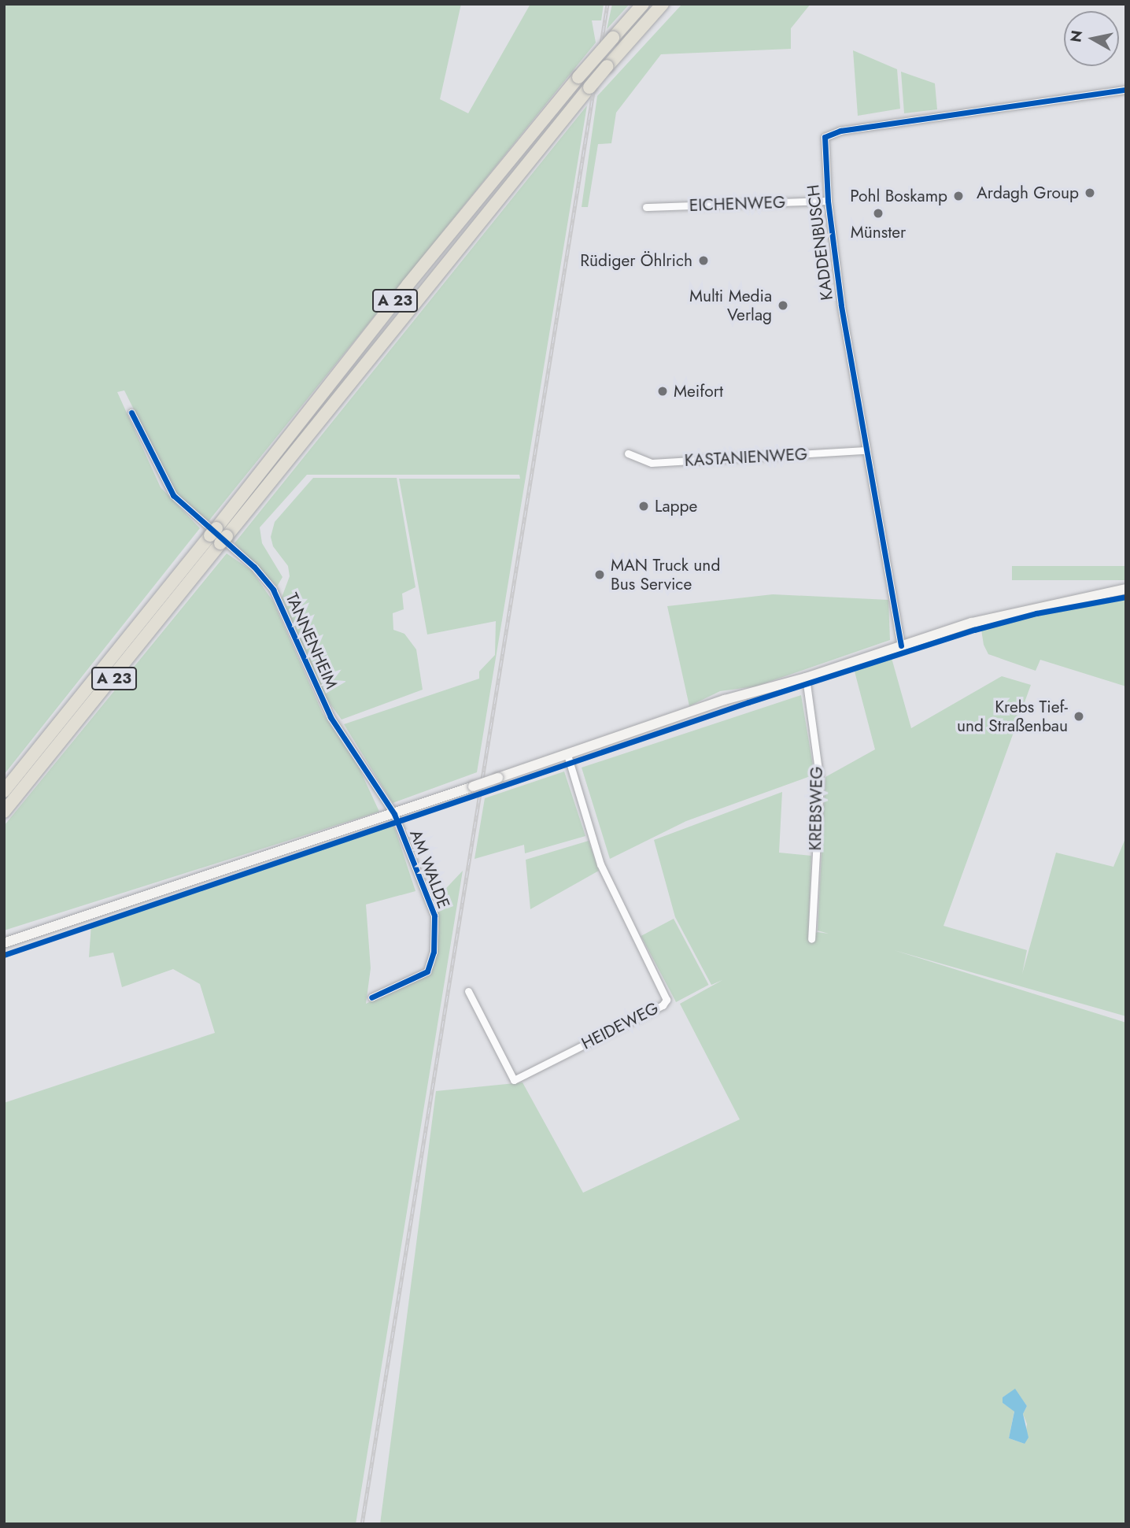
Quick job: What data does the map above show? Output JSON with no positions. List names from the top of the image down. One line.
{"streets":{"highway":["A 23"],"street":["EICHENWEG","KADDENBUSCH","KASTANIENWEG","TANNENHEIM","KREBSWEG","AM WALDE","HEIDEWEG"]},"crossings":[["EICHENWEG","KADDENBUSCH"],["KADDENBUSCH","KASTANIENWEG"],["TANNENHEIM","AM WALDE"]],"places":["Ardagh Group","Pohl Boskamp","Münster","Rüdiger Öhlrich","Multi Media Verlag","Meifort","Lappe","MAN Truck und Bus Service","Krebs Tief- und Straßenbau"],"north":"left"}
